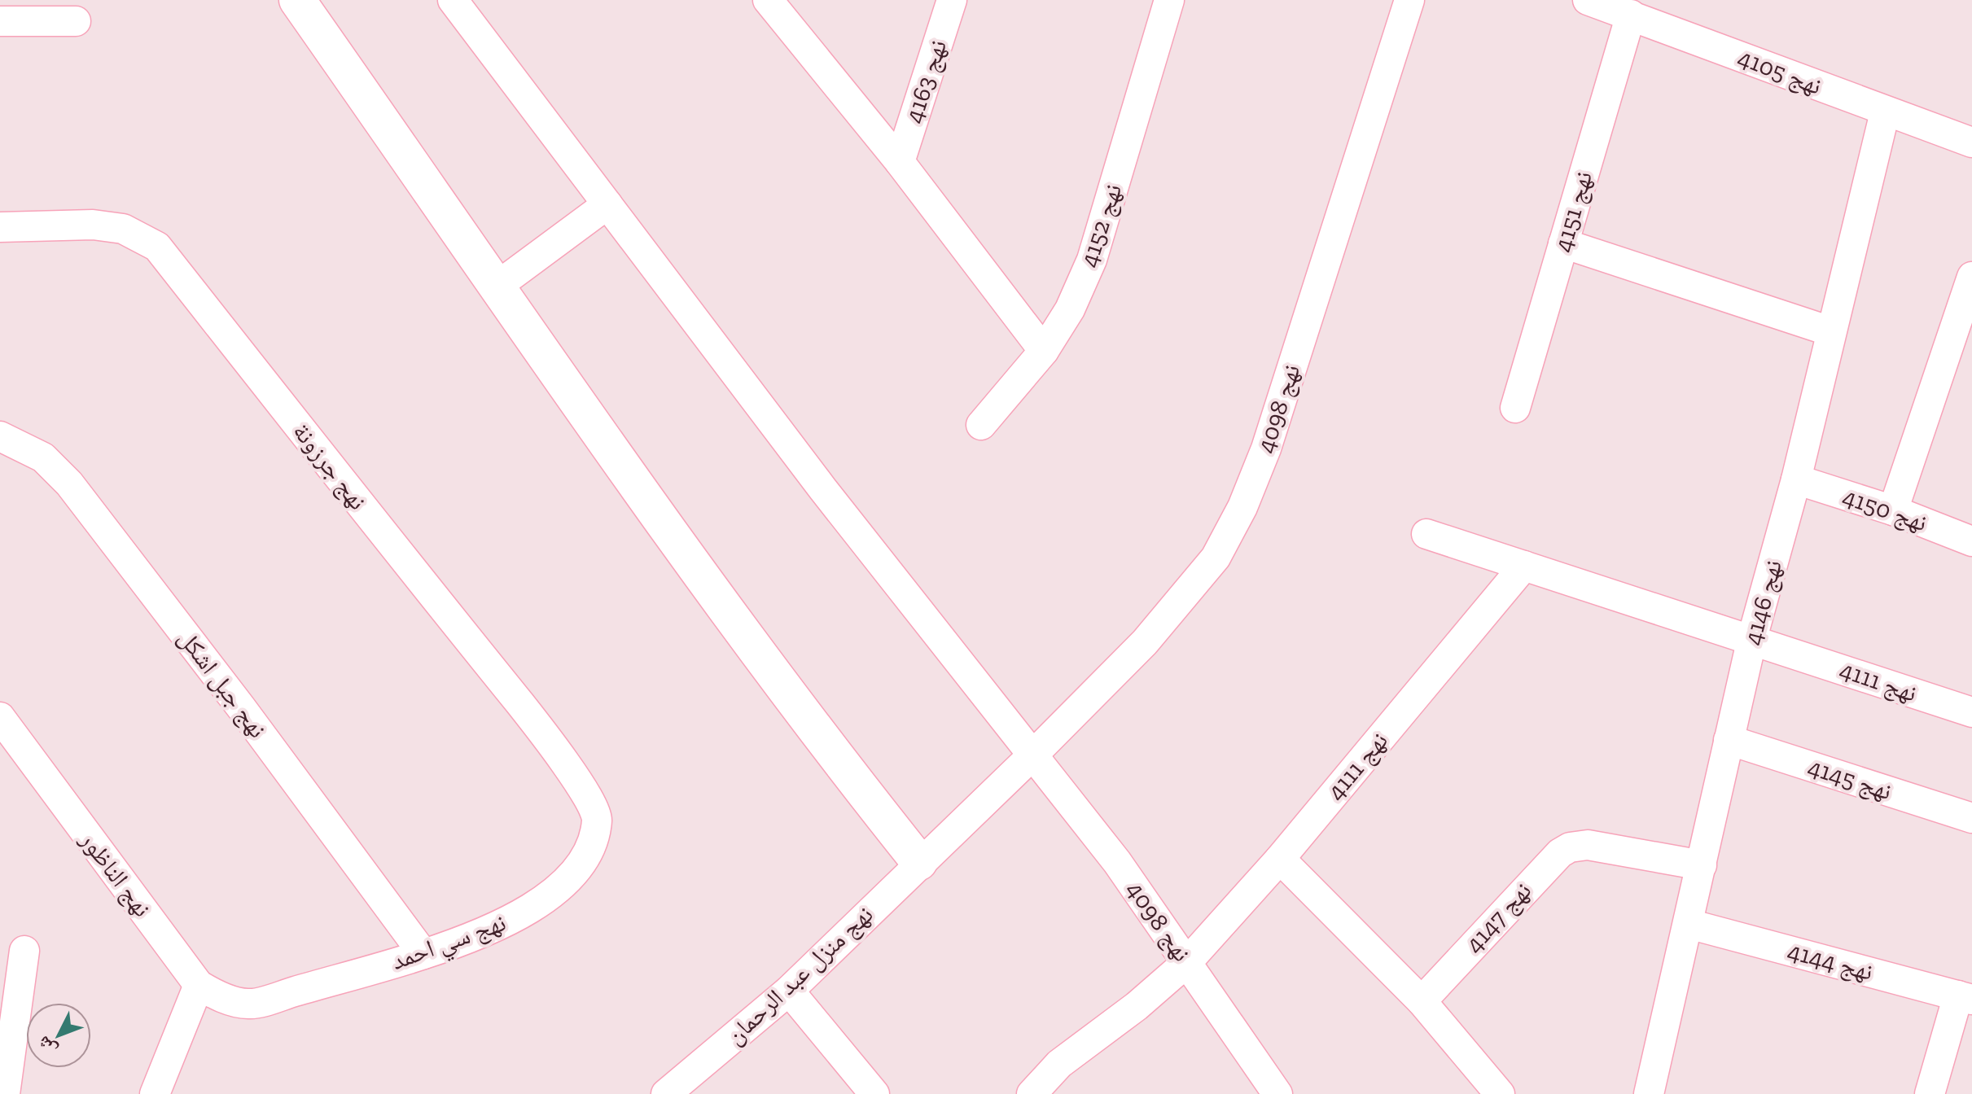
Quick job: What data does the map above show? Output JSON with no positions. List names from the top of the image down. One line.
{"streets":{"street":["نهج 4105","نهج 4163","نهج 4151","نهج 4152","نهج 4098","نهج جرزونة","نهج 4150","نهج 4146","نهج 4111","نهج جبل اشكل","نهج 4145","نهج الناظور","نهج 4147","نهج سي احمد","نهج 4144","نهج منزل عبد الرحمان"]},"crossings":[["نهج 4105","نهج 4151"],["نهج 4105","نهج 4146"],["نهج 4098","نهج 4111"],["نهج 4098","نهج منزل عبد الرحمان"],["نهج جرزونة","نهج سي احمد"],["نهج 4150","نهج 4146"],["نهج 4146","نهج 4111"],["نهج 4146","نهج 4145"],["نهج 4146","نهج 4147"],["نهج 4146","نهج 4144"],["نهج جبل اشكل","نهج سي احمد"],["نهج الناظور","نهج سي احمد"]],"north":"bottom left"}
